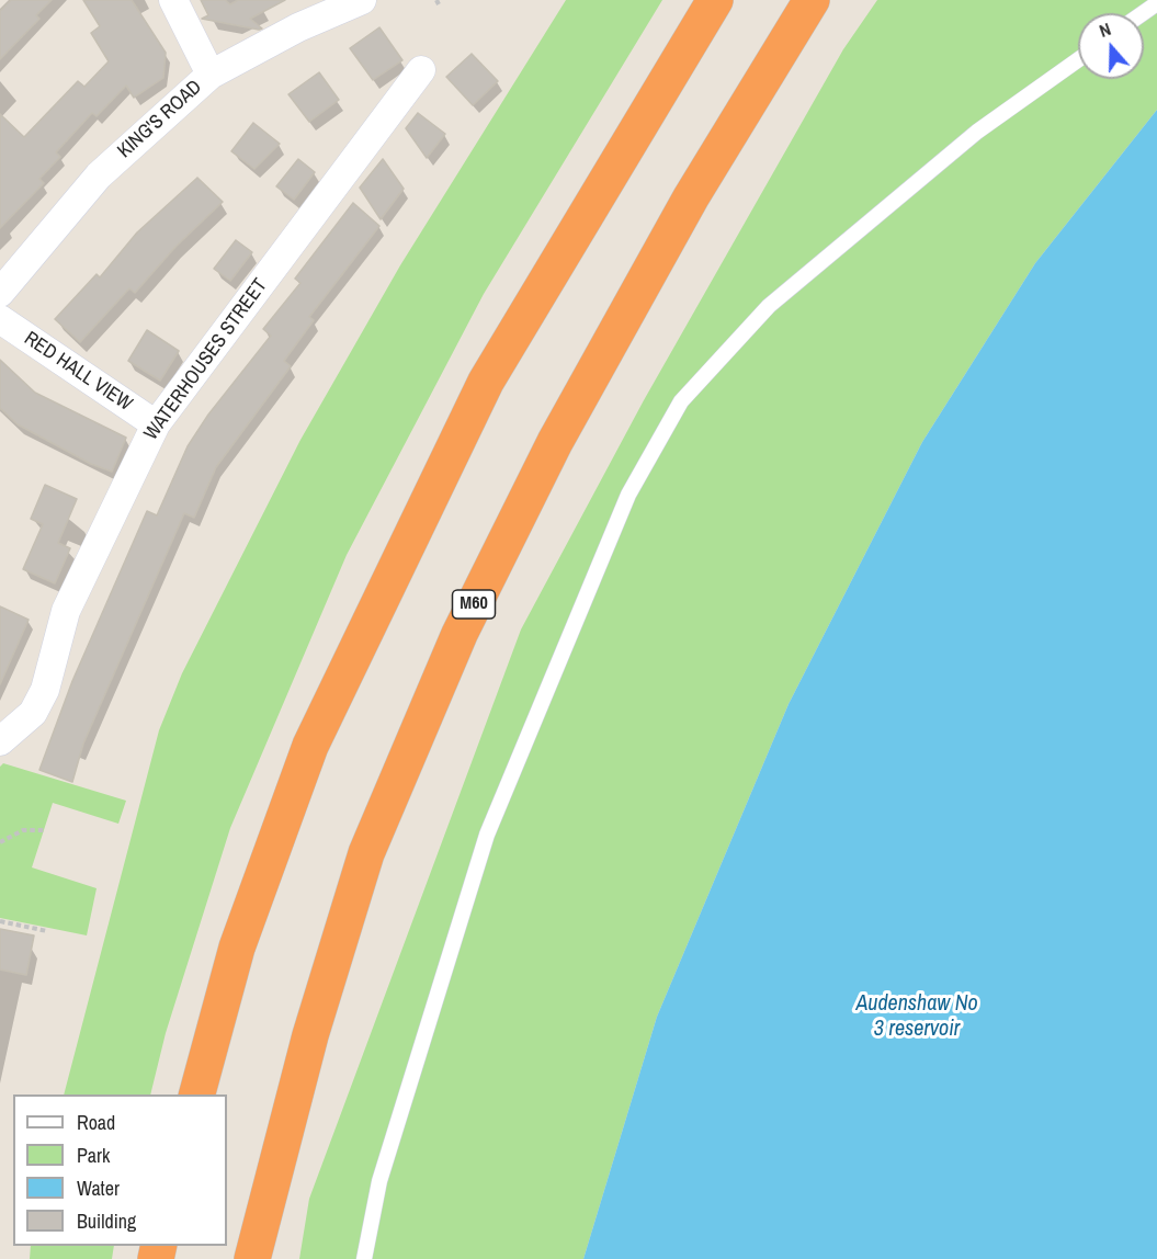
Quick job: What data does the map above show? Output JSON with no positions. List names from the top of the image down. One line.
{"streets":{"highway":["M60"],"street":["KING'S ROAD","WATERHOUSES STREET","RED HALL VIEW"]},"crossings":[["WATERHOUSES STREET","RED HALL VIEW"]],"water":["Audenshaw No 3 reservoir"],"legend":["Road","Park","Water","Building"],"north":"top"}
